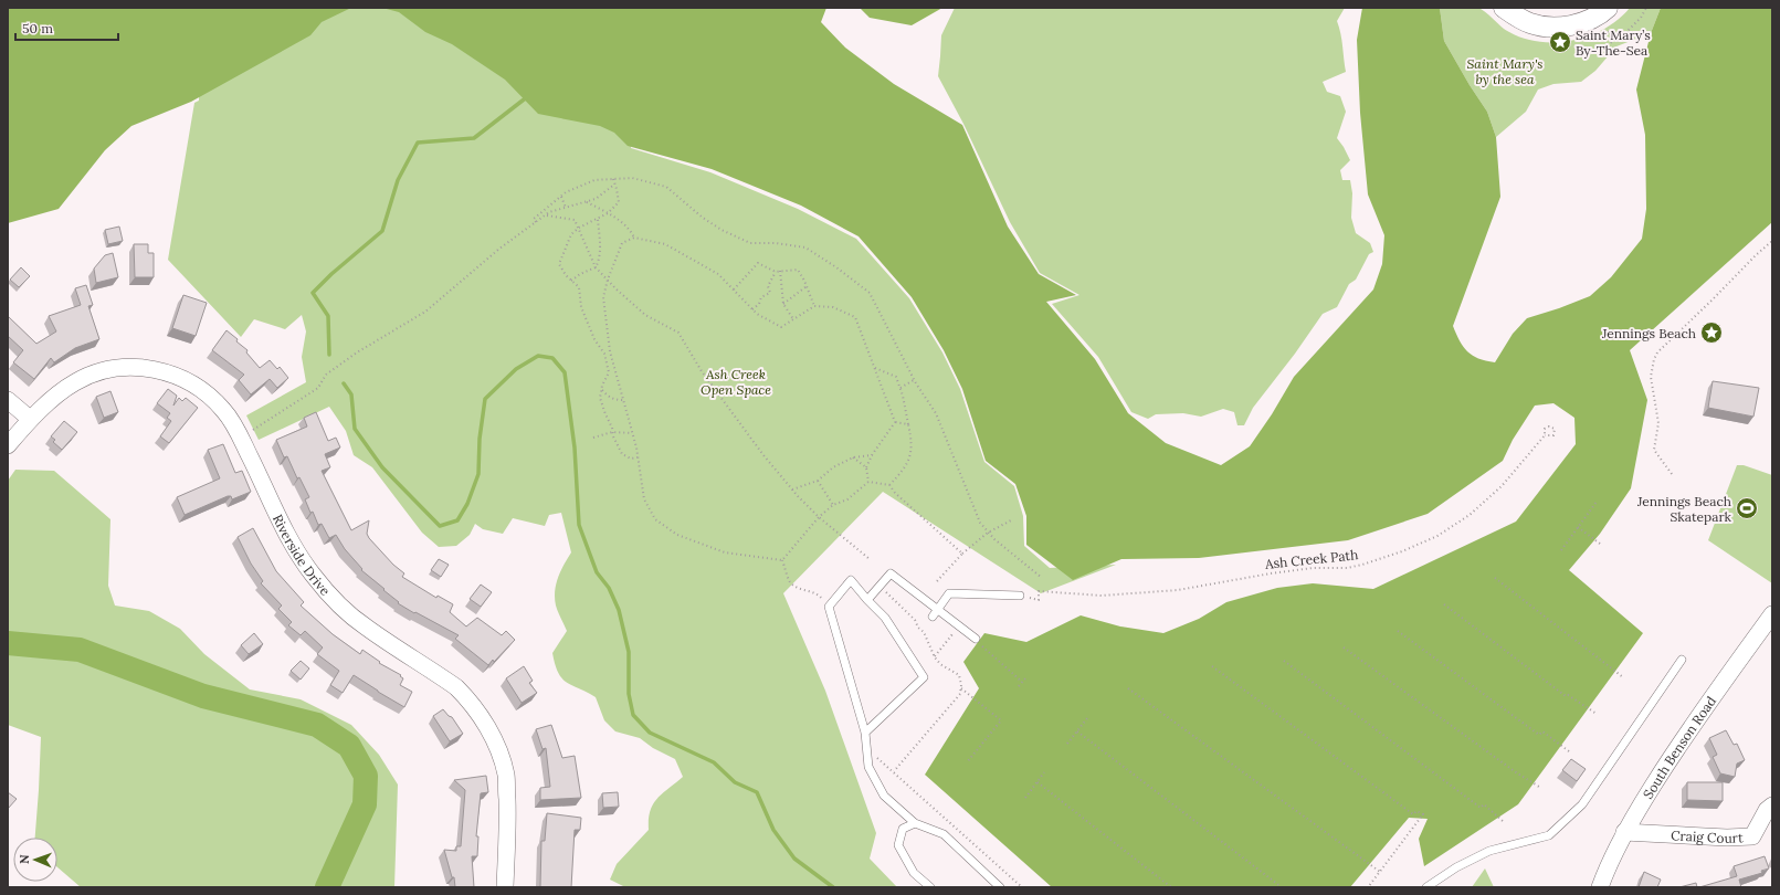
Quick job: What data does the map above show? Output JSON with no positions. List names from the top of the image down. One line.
{"streets":{"street":["Riverside Drive","South Benson Road","Craig Court"],"path":["Ash Creek Path"]},"crossings":[["South Benson Road","Craig Court"]],"parks":["Saint Mary's by the sea","Ash Creek Open Space"],"places":{"place":["Saint Mary’s By-The-Sea","Jennings Beach"],"sports":["Jennings Beach Skatepark"]},"scale_bar":"50 m","north":"left"}
